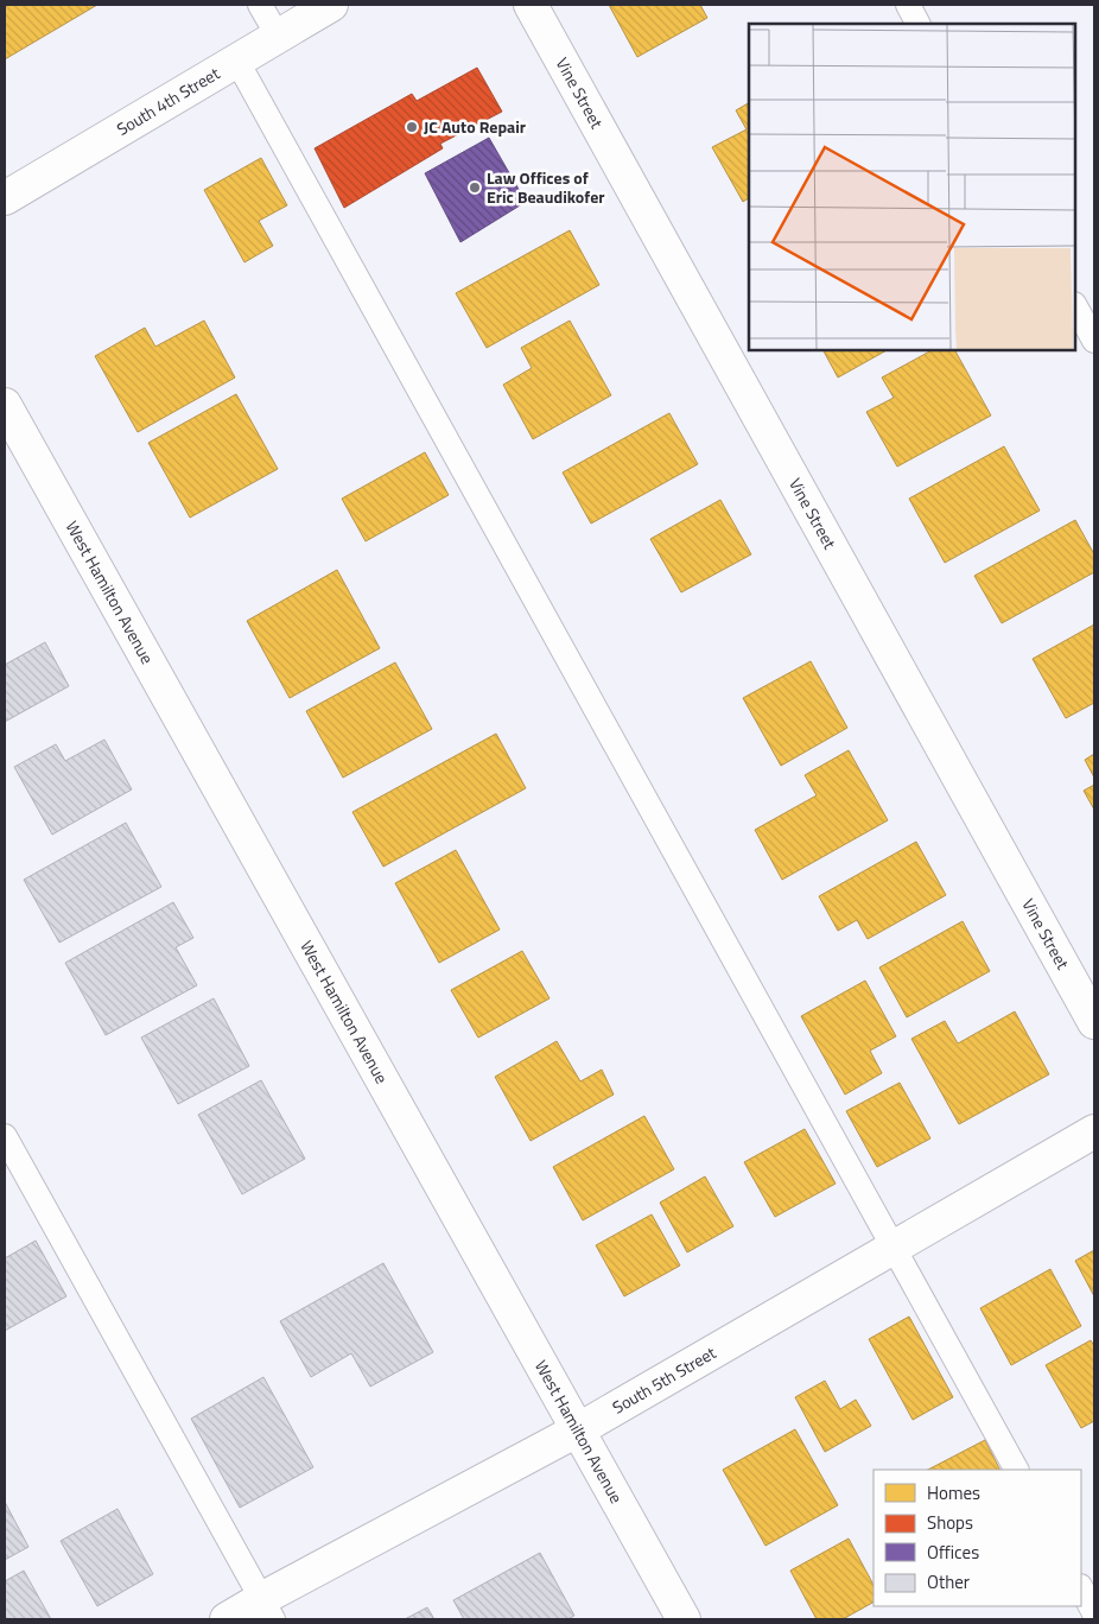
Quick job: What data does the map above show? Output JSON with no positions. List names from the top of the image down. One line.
{"streets":{"street":["Vine Street","South 4th Street","West Hamilton Avenue","South 5th Street"]},"crossings":[["West Hamilton Avenue","South 5th Street"]],"places":["JC Auto Repair","Law Offices of Eric Beaudikofer"],"legend":["Homes","Shops","Offices","Other"]}
